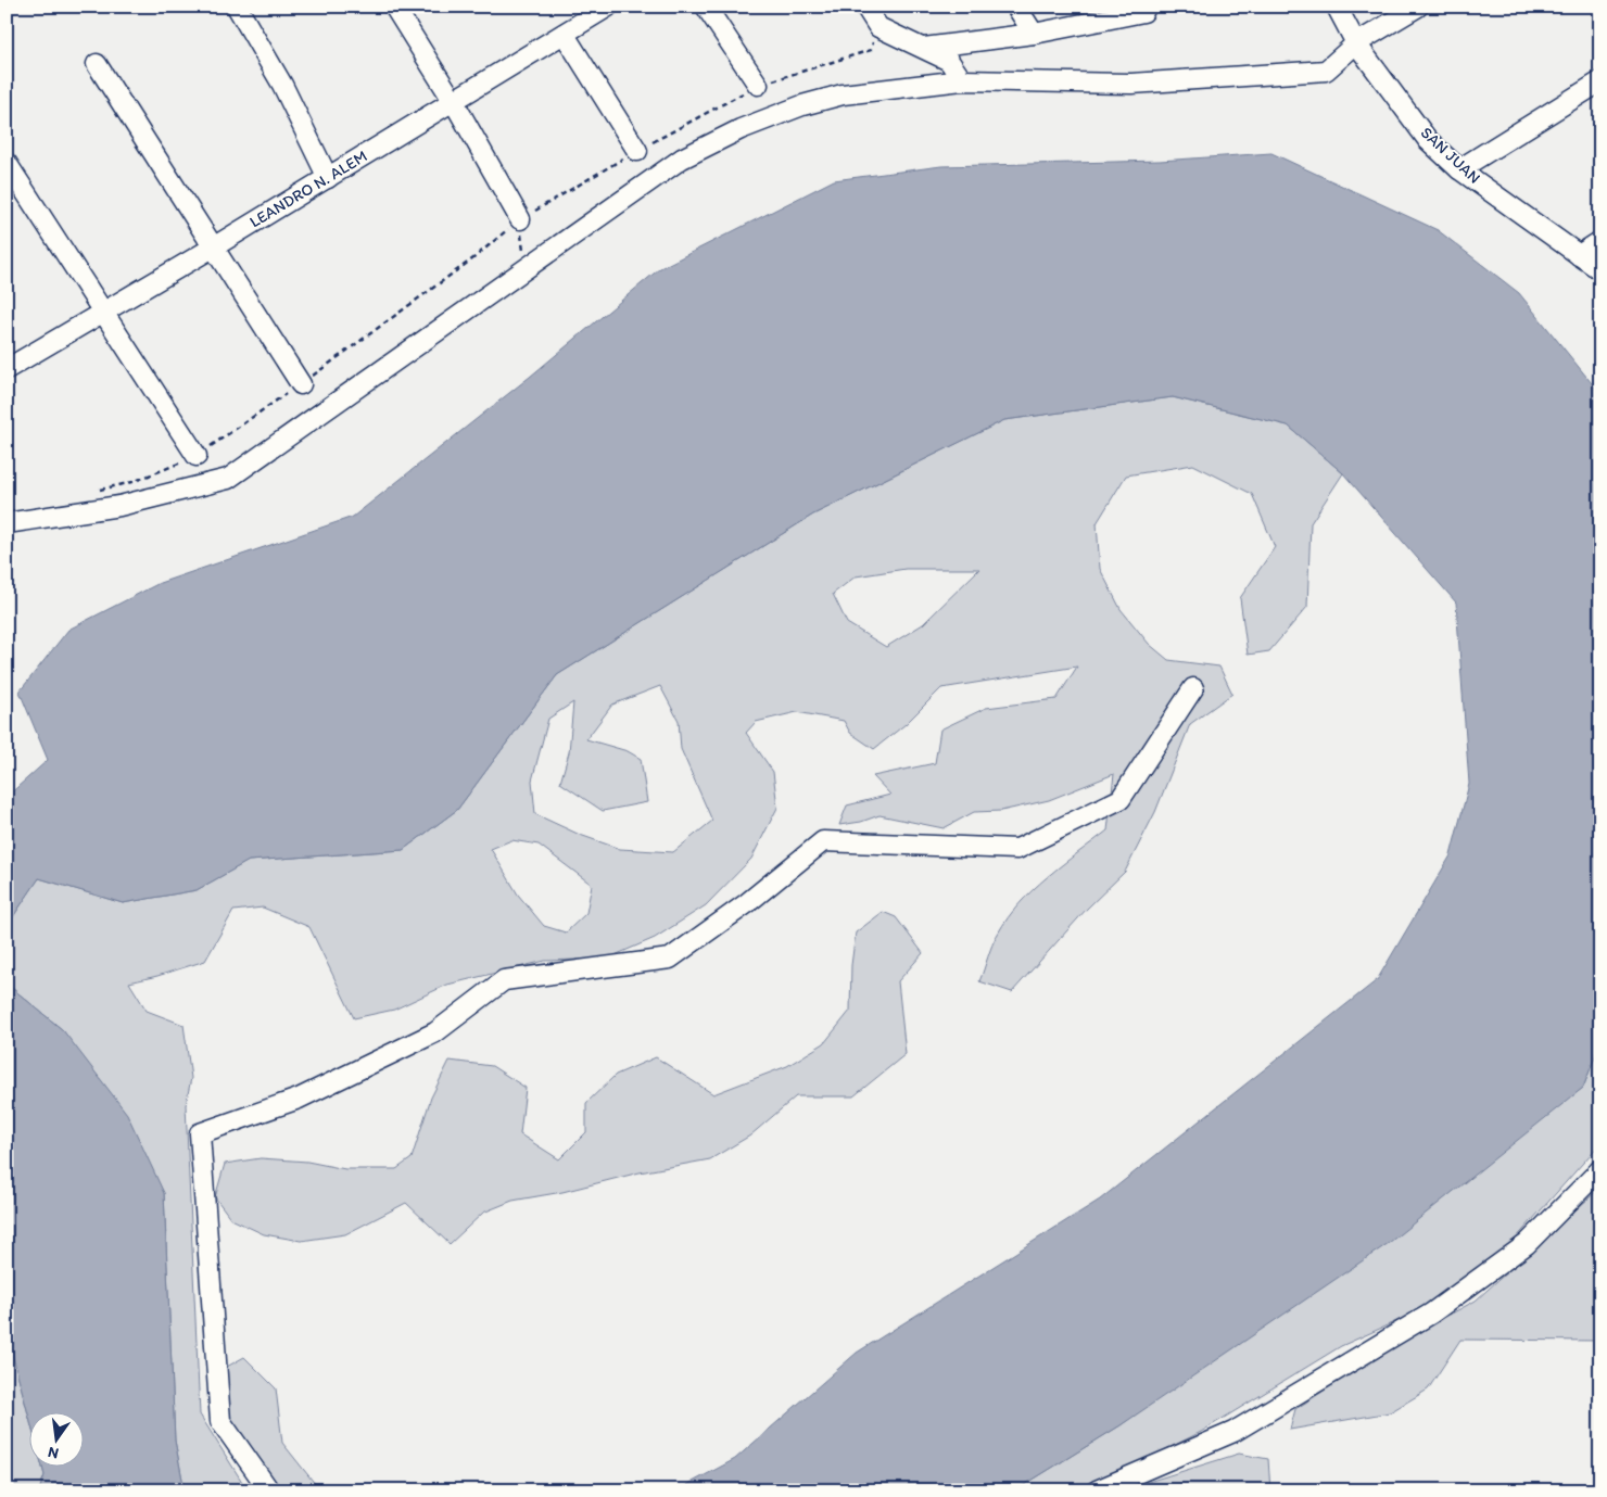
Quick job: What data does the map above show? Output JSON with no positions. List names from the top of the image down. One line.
{"streets":{"street":["SAN JUAN","LEANDRO N. ALEM"]},"north":"bottom"}
